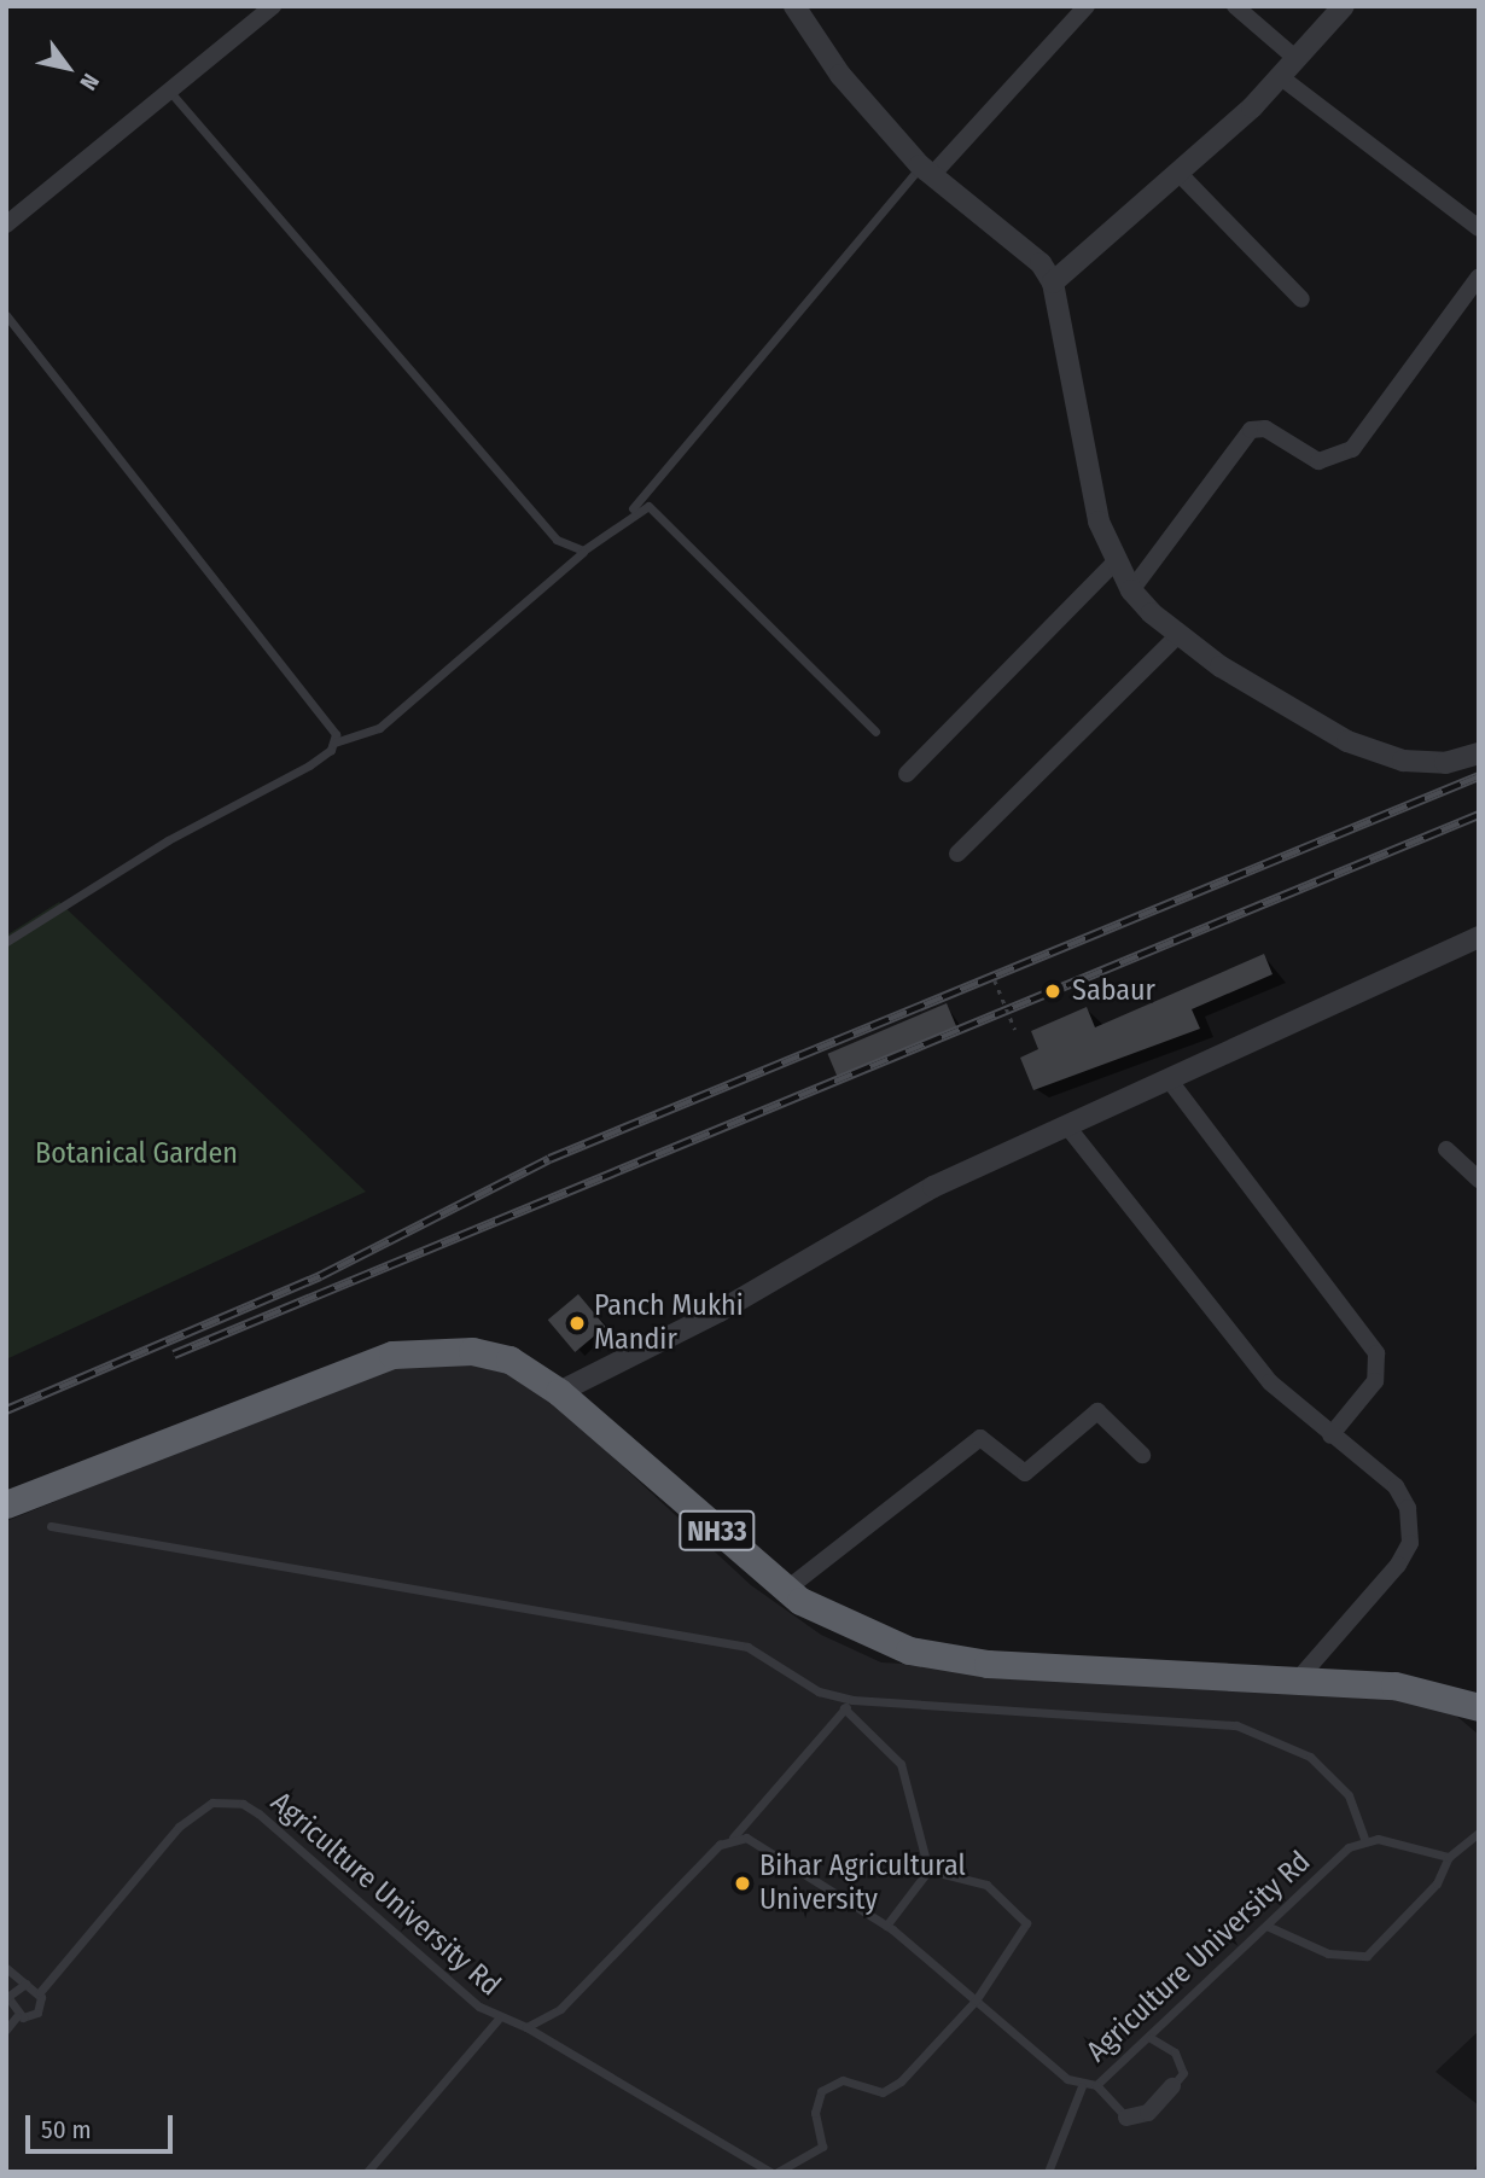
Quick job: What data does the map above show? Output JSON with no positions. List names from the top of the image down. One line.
{"streets":{"highway":["NH33"],"lane":["Agriculture University Rd"]},"parks":["Botanical Garden"],"places":["Sabaur","Panch Mukhi Mandir","Bihar Agricultural University"],"scale_bar":"50 m","north":"bottom right"}
